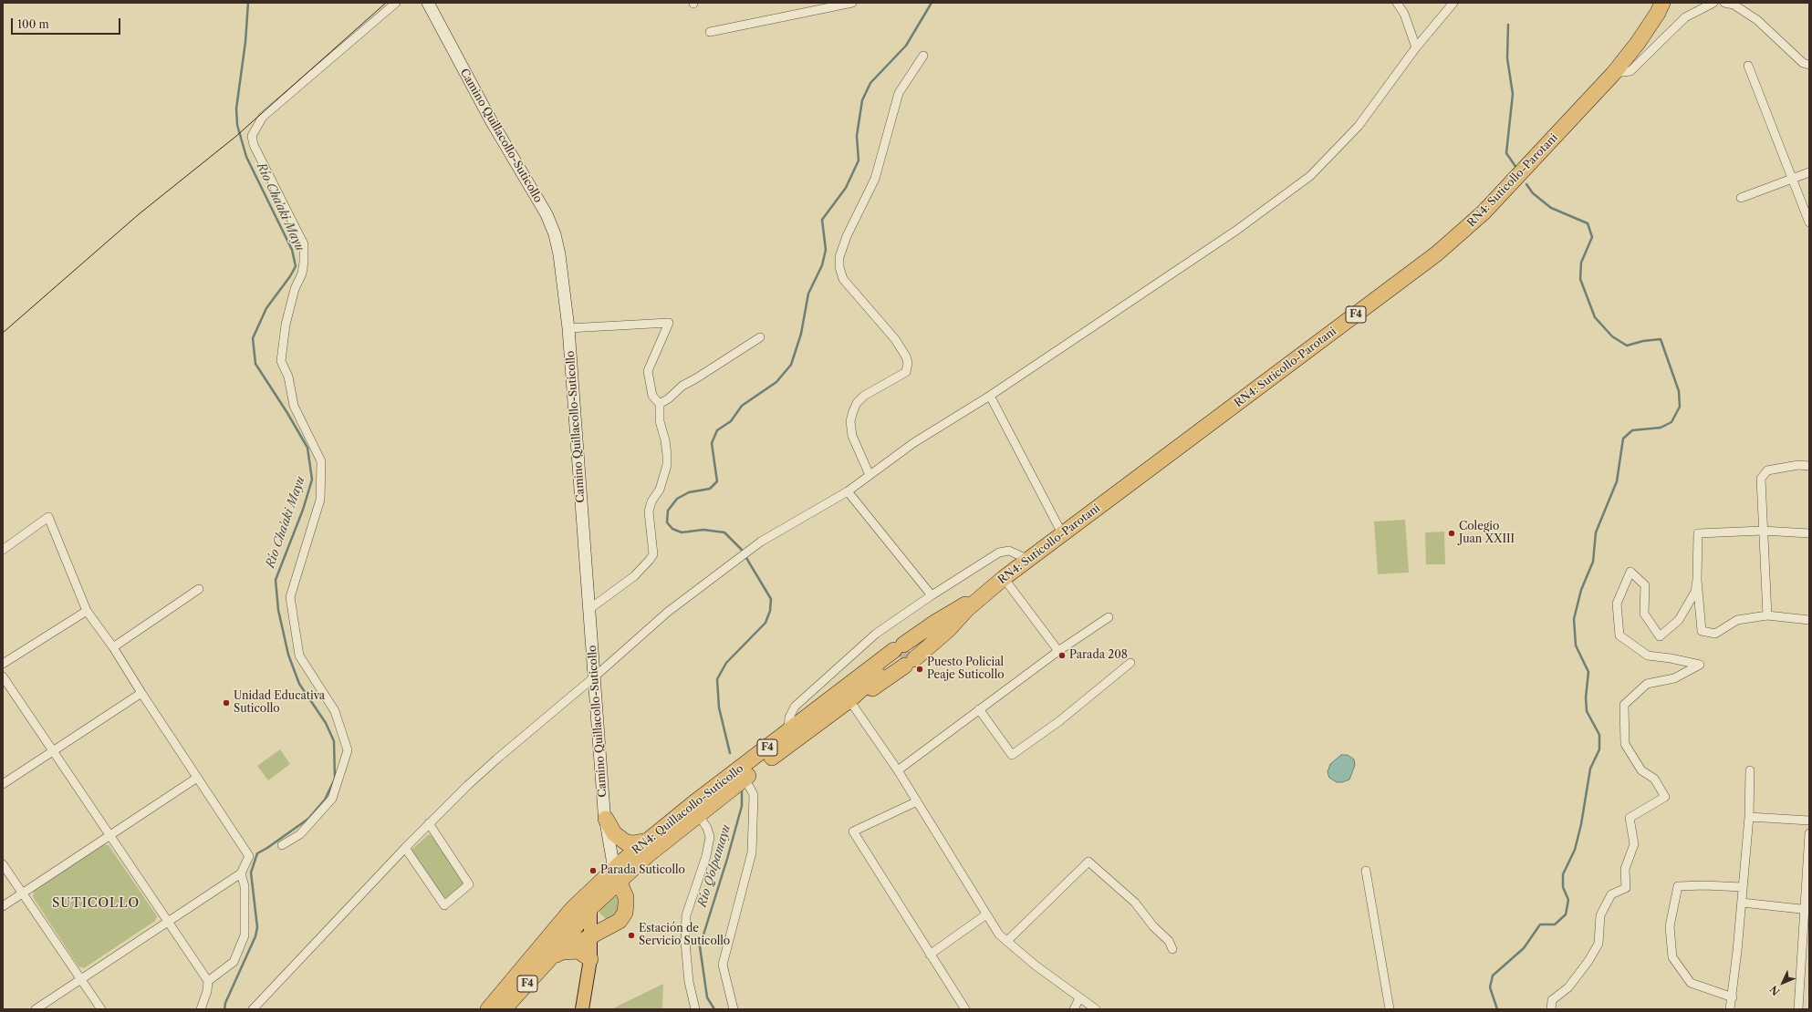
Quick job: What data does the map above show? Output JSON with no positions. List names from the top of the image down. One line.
{"streets":{"highway":["RN4: Suticollo-Parotani","F4","RN4: Quillacollo-Suticollo"],"main road":["Camino Quillacollo-Suticollo"]},"crossings":[["Camino Quillacollo-Suticollo","RN4: Quillacollo-Suticollo"],["RN4: Suticollo-Parotani","RN4: Quillacollo-Suticollo"]],"districts":["SUTICOLLO"],"water":["Río Cha'aki Mayu","Río Q'olpamayu"],"places":["Colegio Juan XXIII","Parada 208","Puesto Policial Peaje Suticollo","Unidad Educativa Suticollo","Parada Suticollo","Estación de Servicio Suticollo"],"scale_bar":"100 m","north":"bottom left"}
